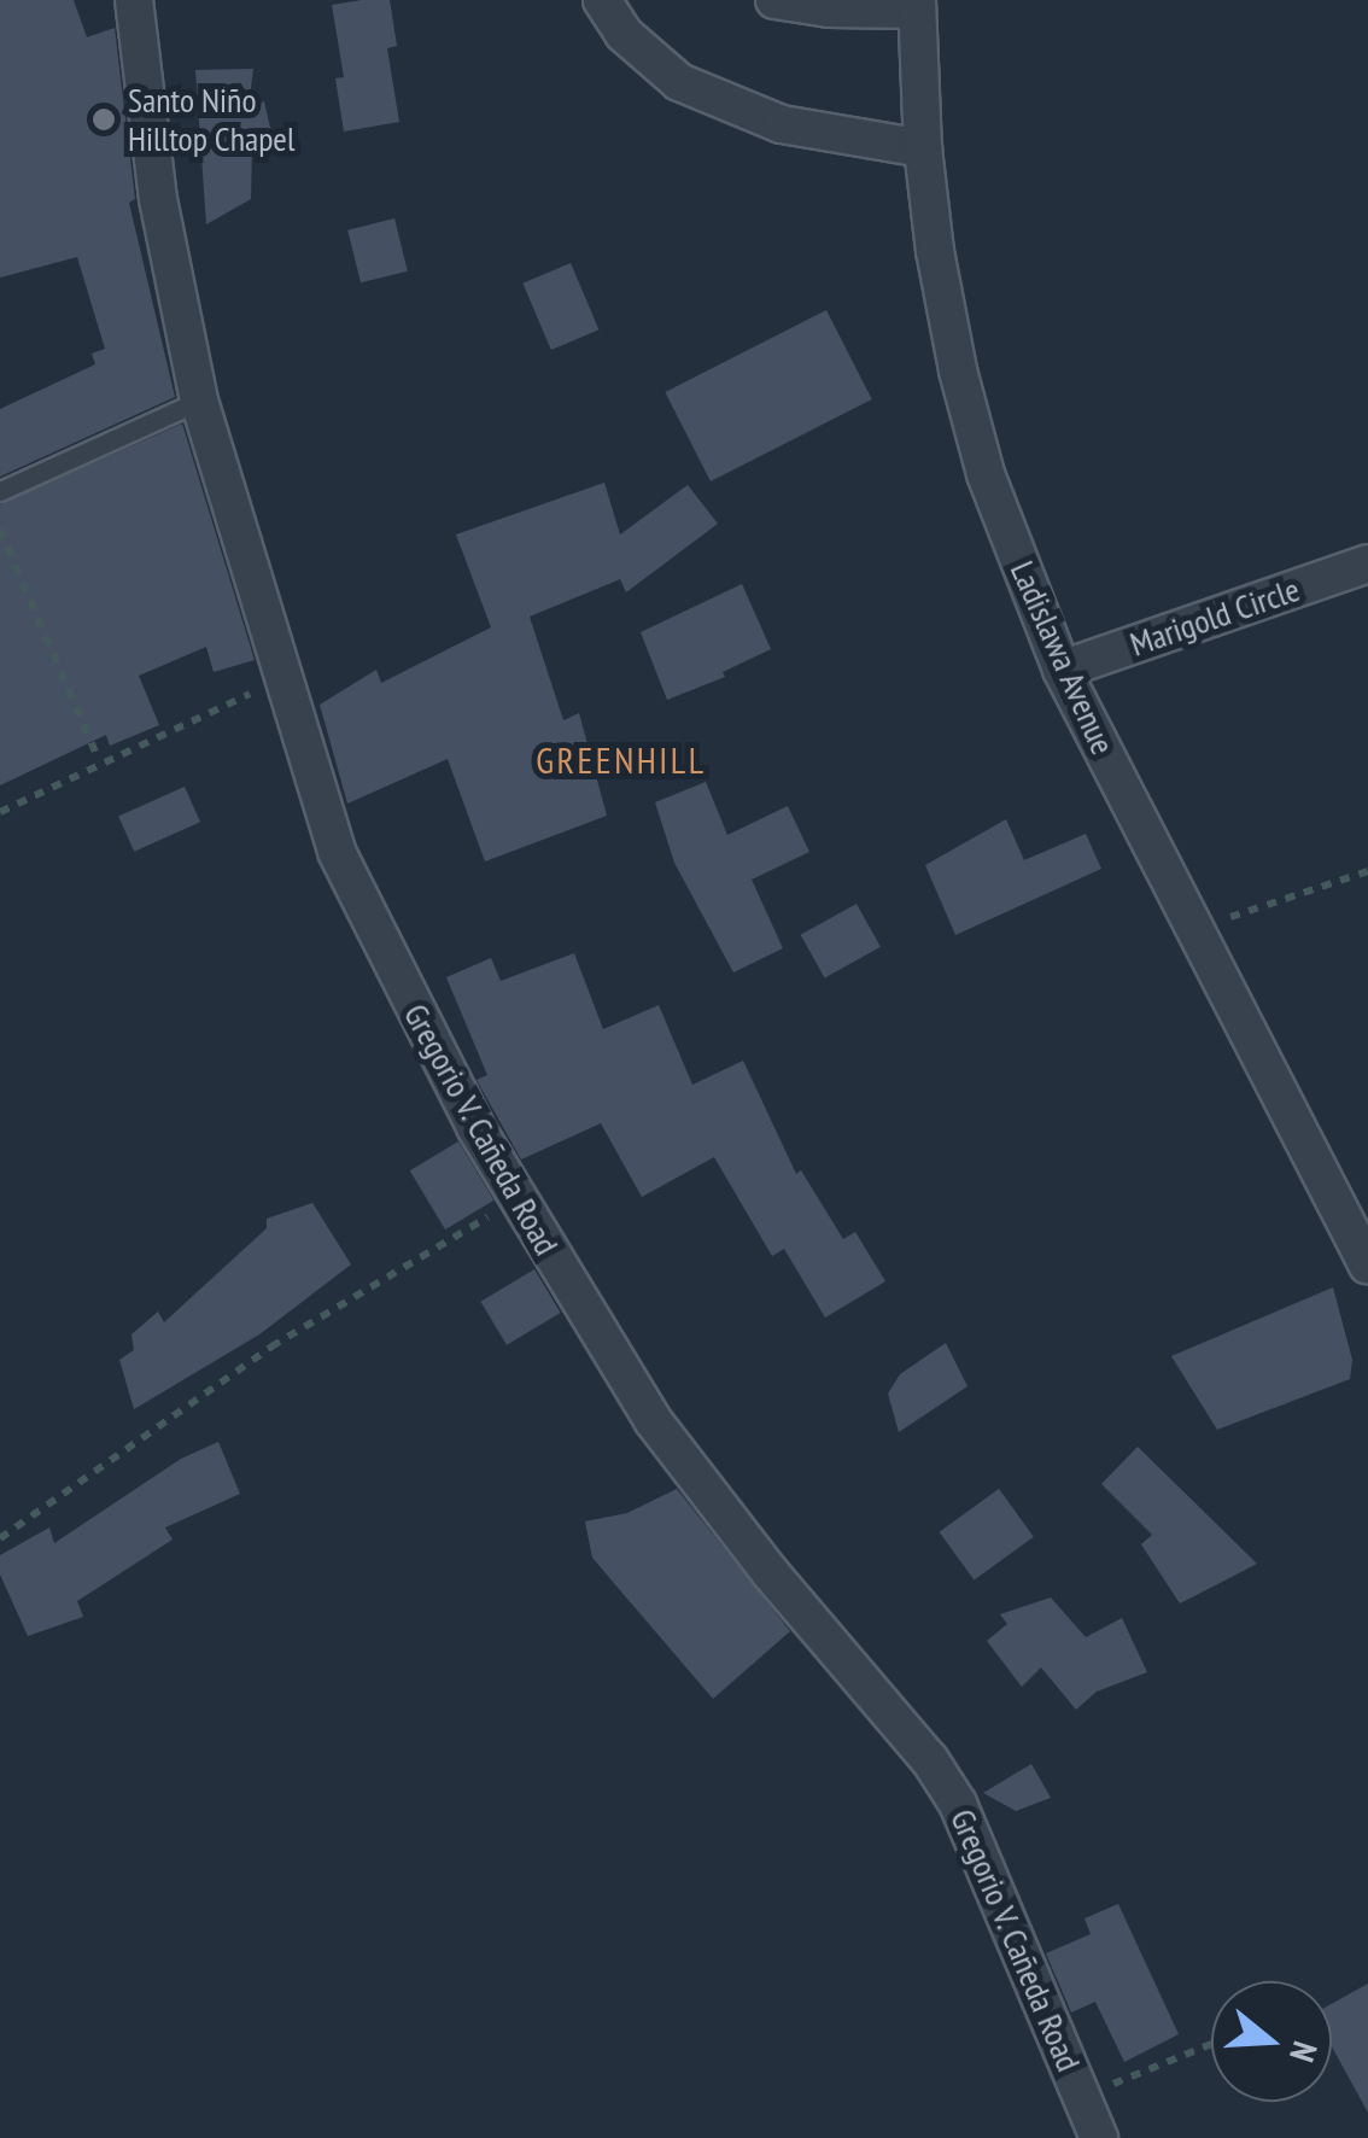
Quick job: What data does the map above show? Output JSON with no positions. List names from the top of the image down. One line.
{"streets":{"street":["Marigold Circle","Ladislawa Avenue","Gregorio V. Cañeda Road"]},"crossings":[["Marigold Circle","Ladislawa Avenue"]],"districts":["GREENHILL"],"places":["Santo Niño Hilltop Chapel"],"north":"right"}
